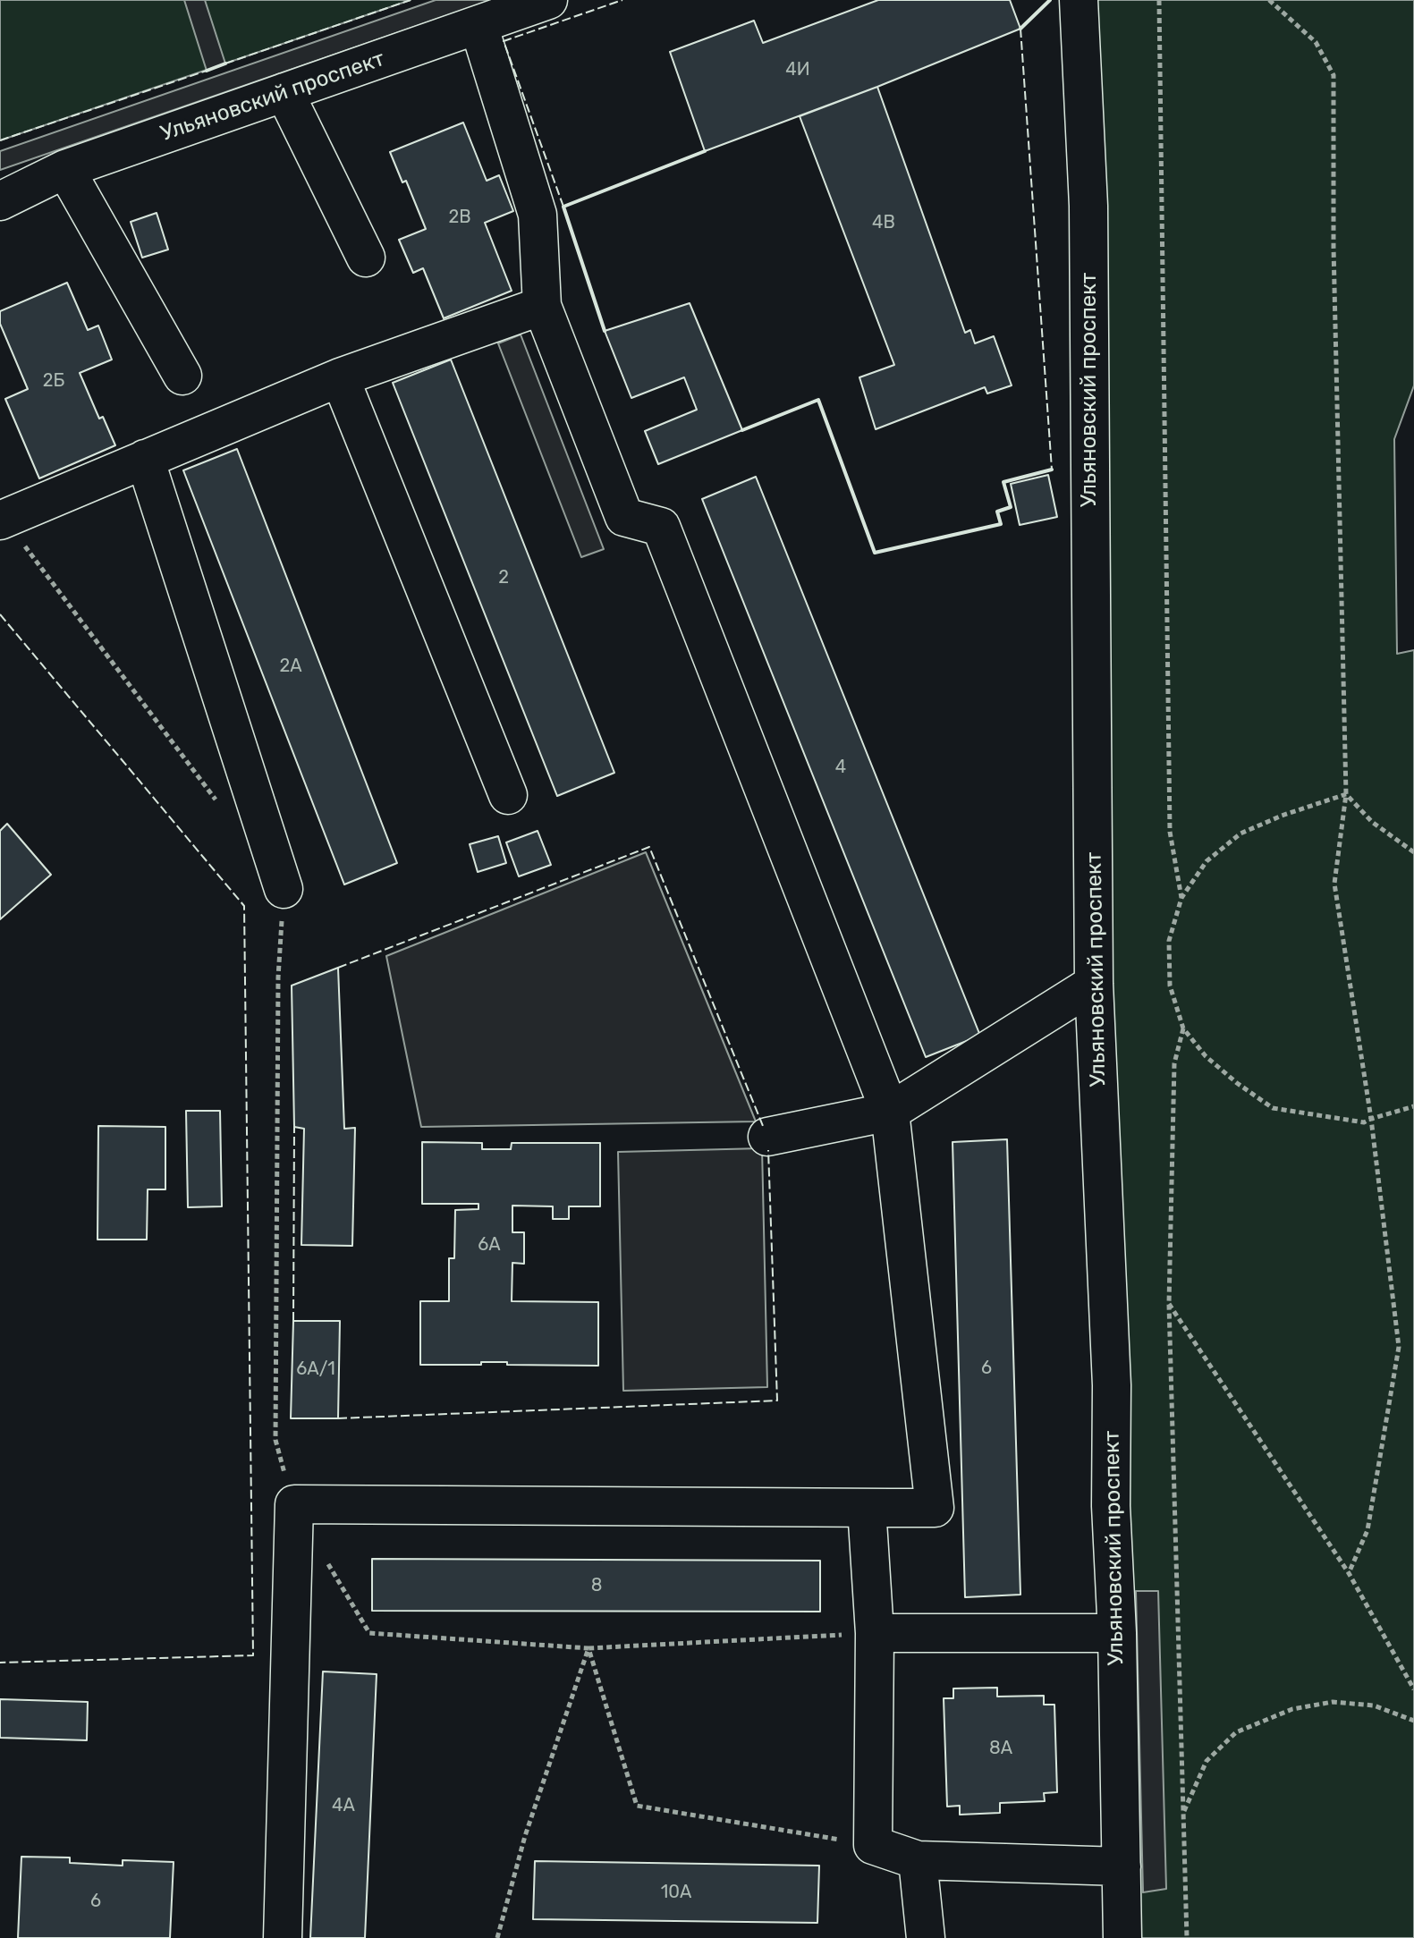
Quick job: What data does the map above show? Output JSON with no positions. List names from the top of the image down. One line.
{"streets":{"street":["Ульяновский проспект"]},"house_numbers":["4И","2В","4В","2Б","2","2А","4","6А","6","6А/1","8","8А","4А","10А","6"]}
